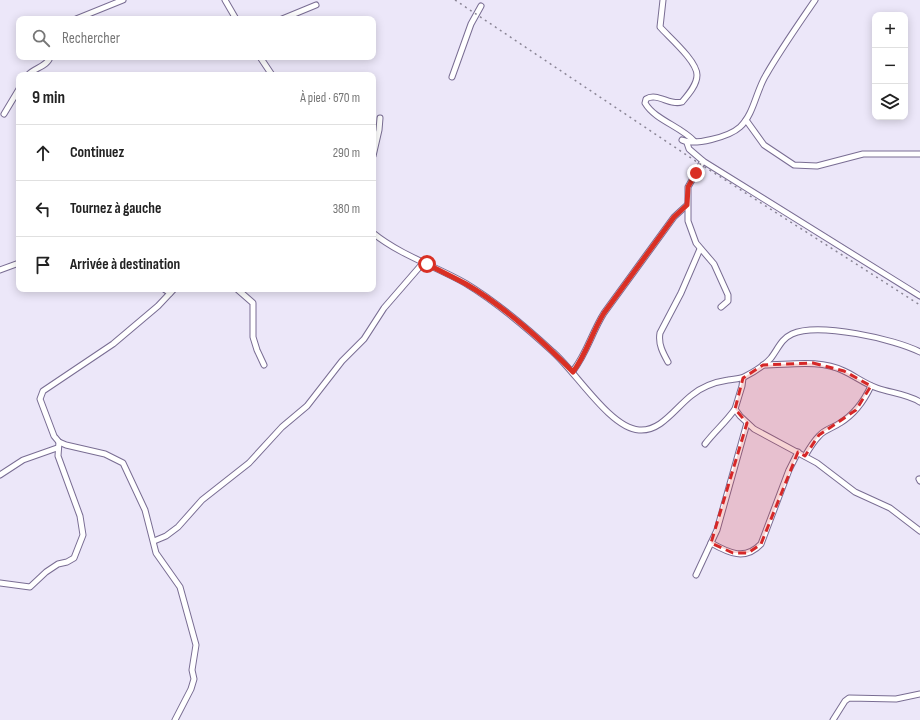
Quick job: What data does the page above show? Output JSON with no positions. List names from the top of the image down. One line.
{"page":{"map_buttons":["+","−"],"search":"Rechercher","heading":["9 min","À pied · 670 m"],"list":[["Continuez","290 m"],["Tournez à gauche","380 m"],"Arrivée à destination"]}}
